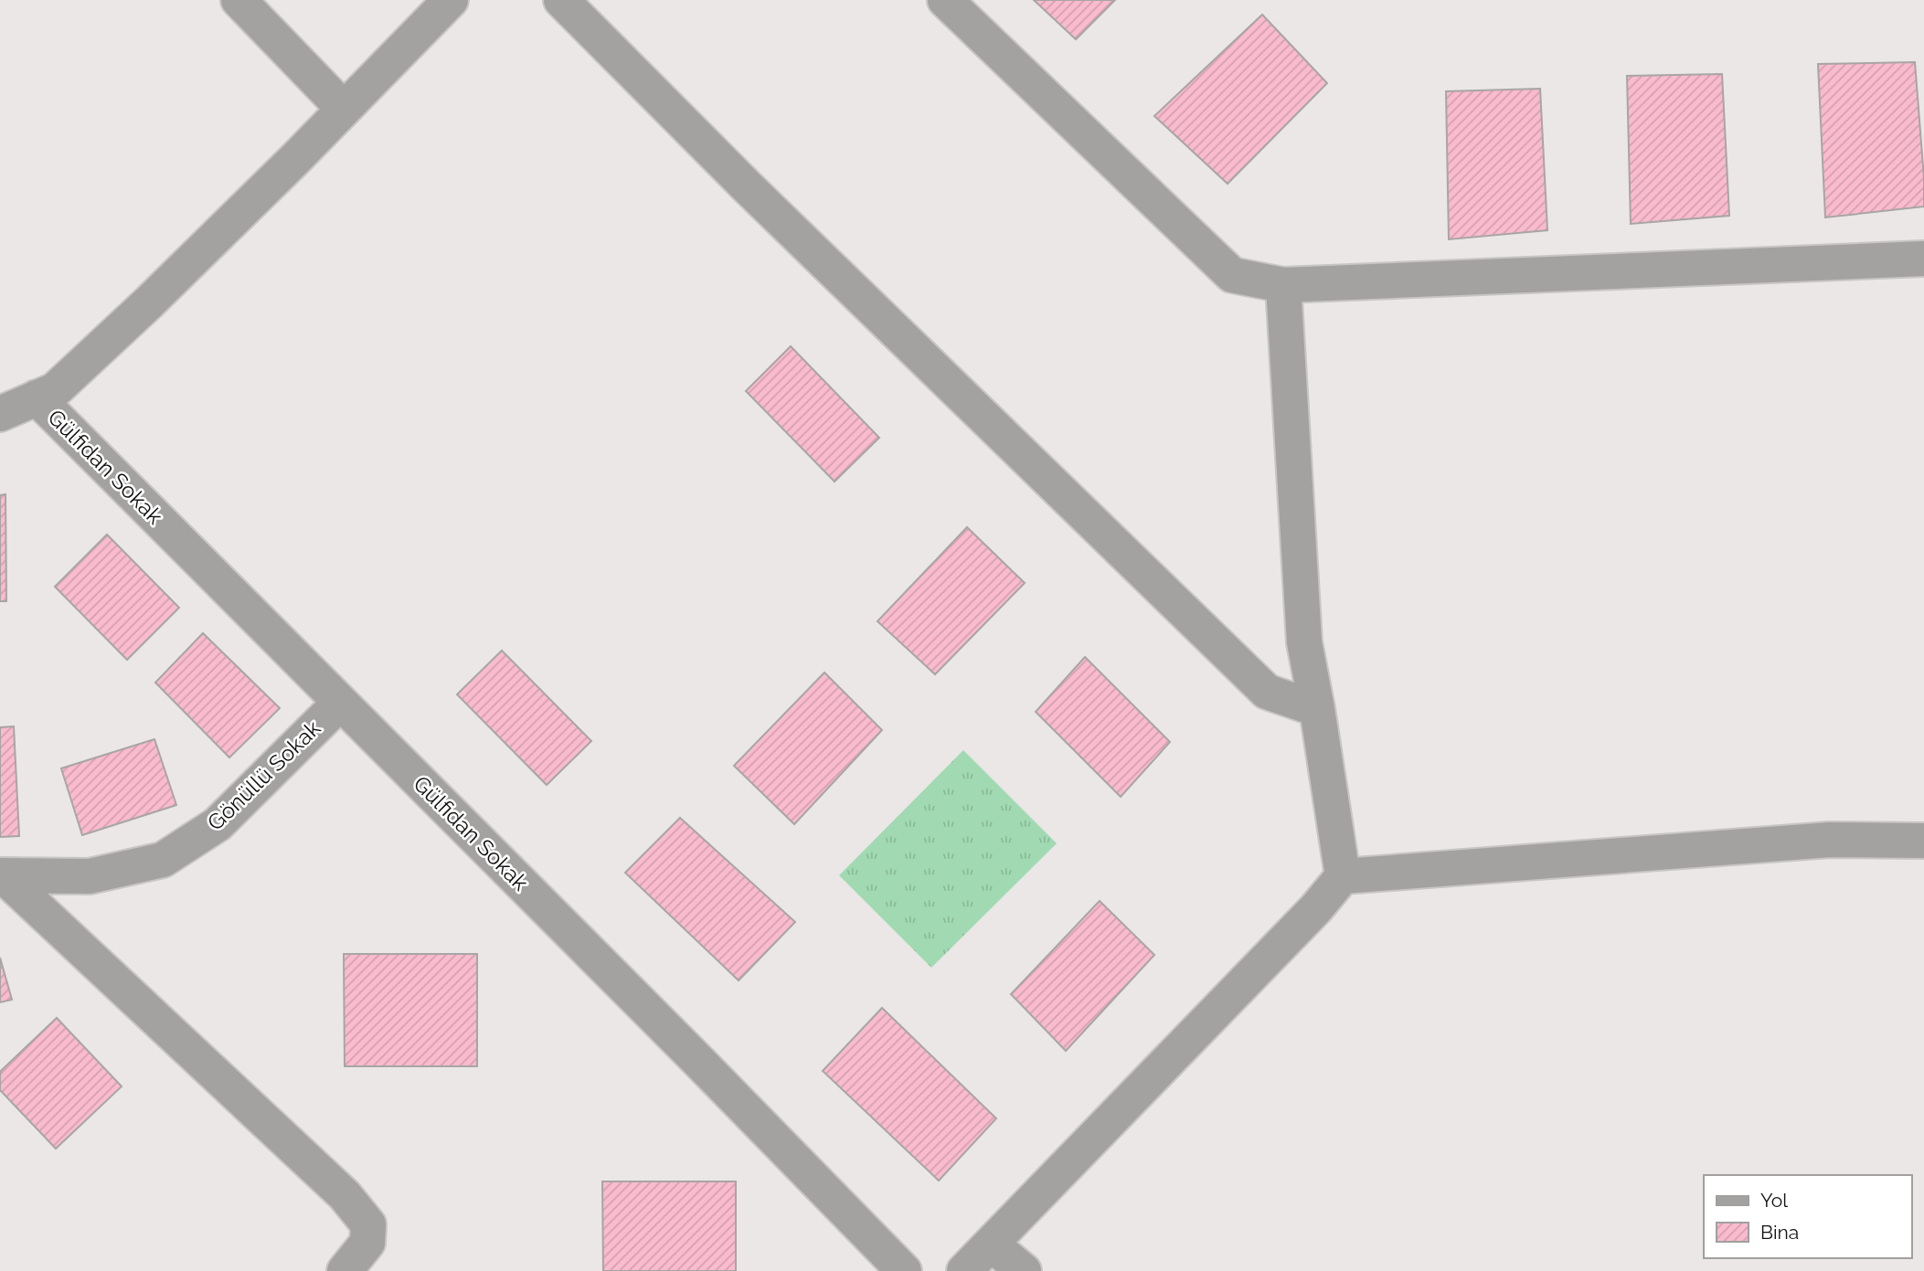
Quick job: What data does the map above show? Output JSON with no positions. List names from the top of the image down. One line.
{"streets":{"street":["Gülfidan Sokak","Gönüllü Sokak"]},"crossings":[["Gülfidan Sokak","Gönüllü Sokak"]],"legend":["Yol","Bina"]}
